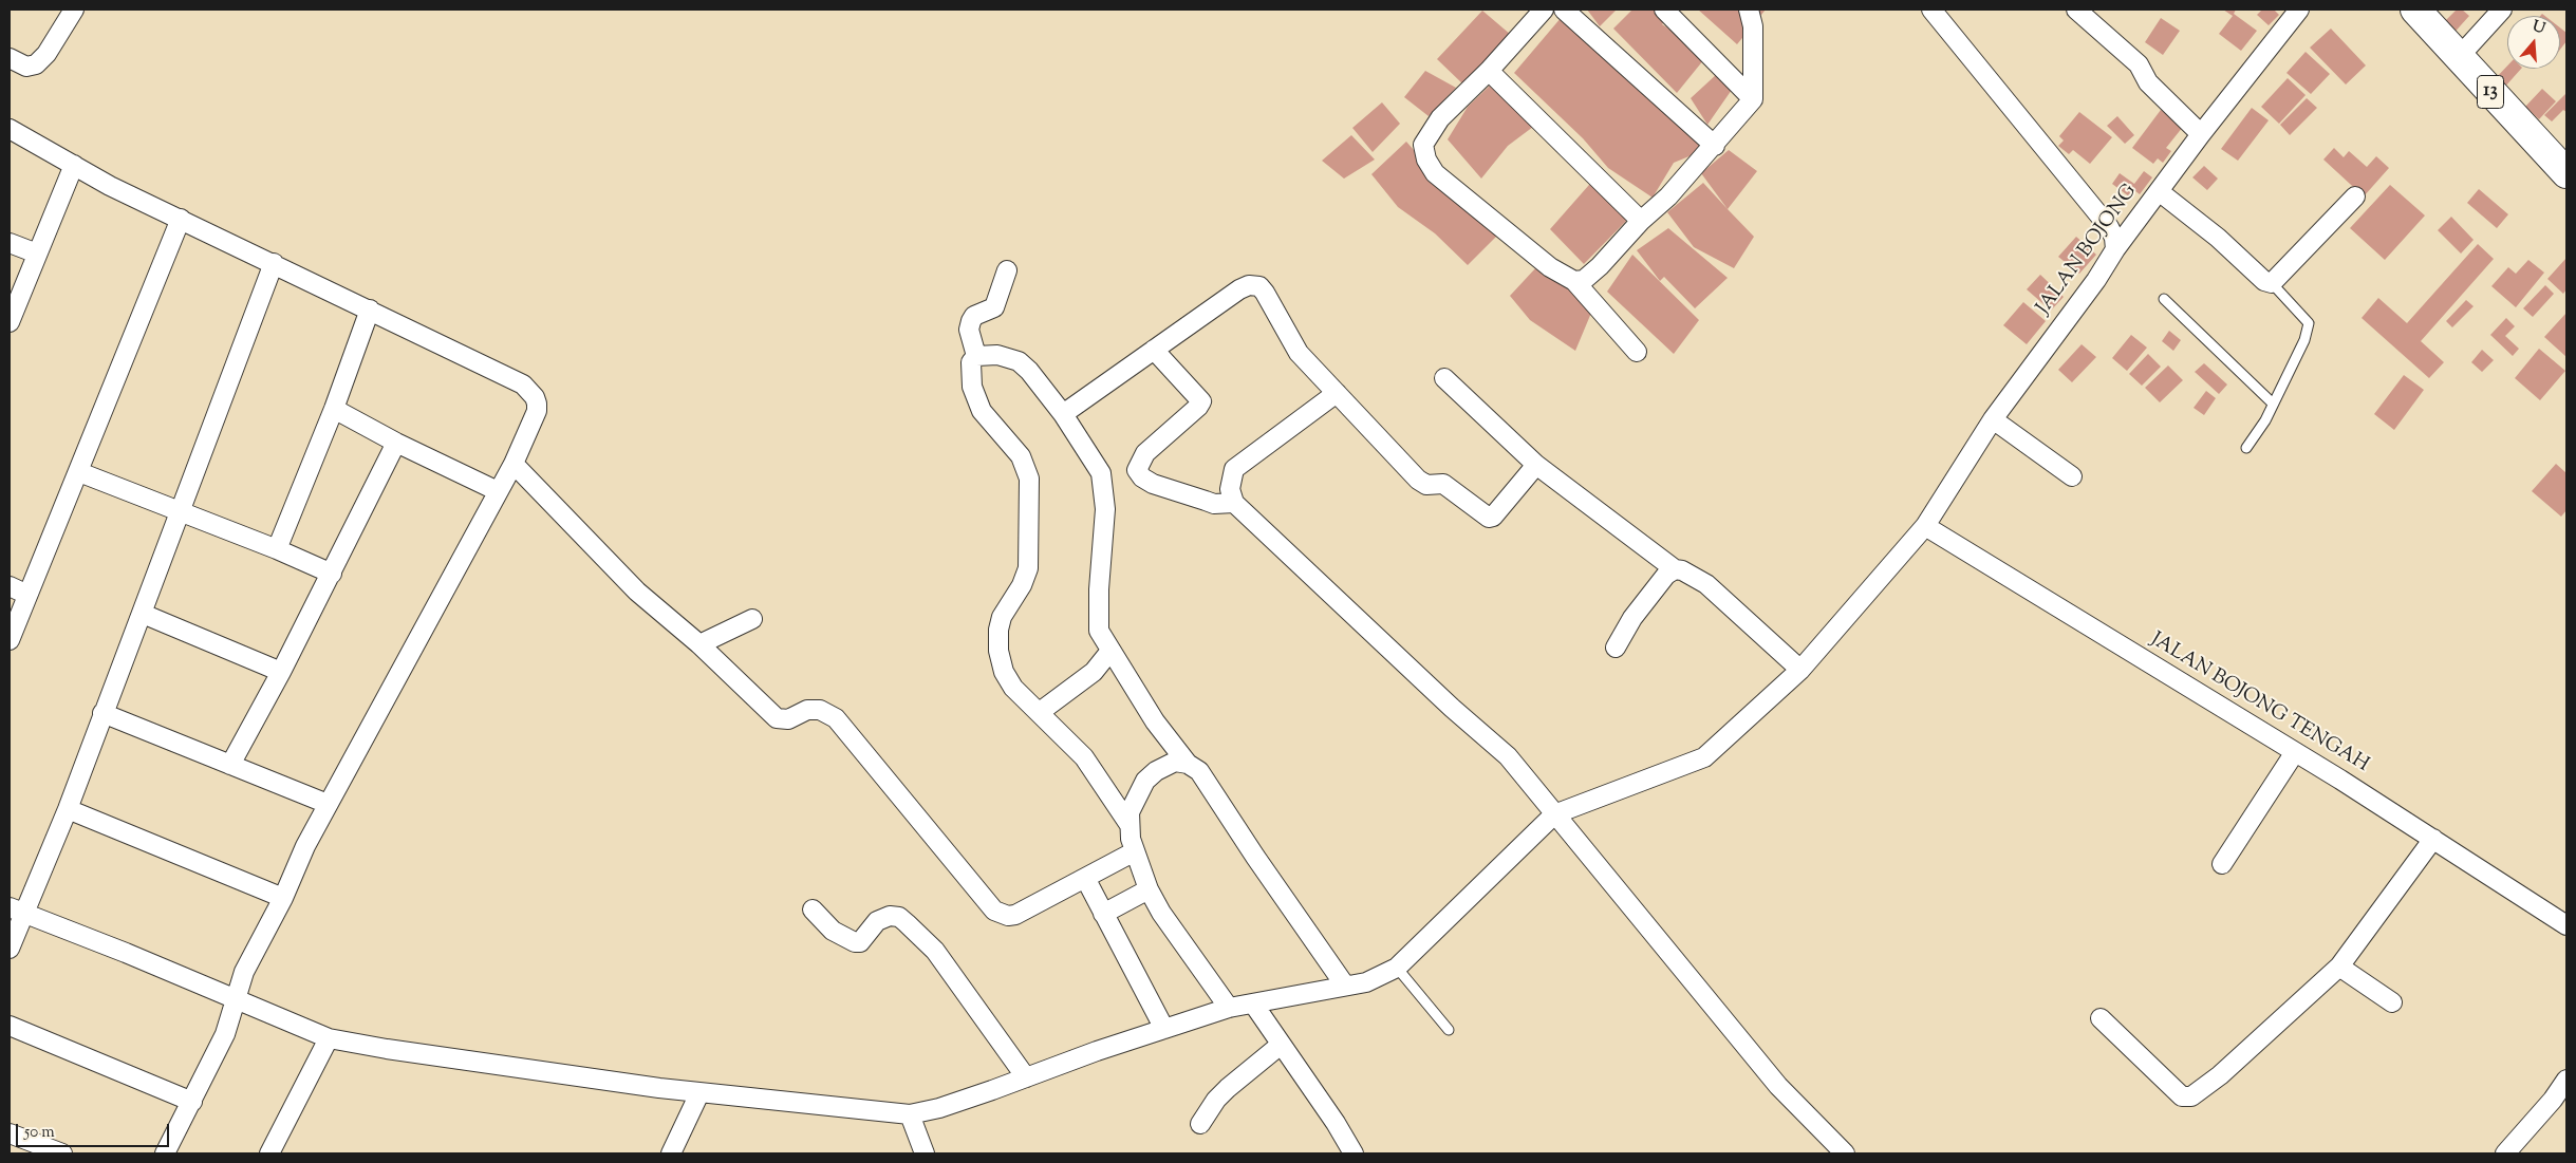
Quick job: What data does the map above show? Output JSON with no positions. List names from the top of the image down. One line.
{"streets":{"highway":["13"],"street":["JALAN BOJONG","JALAN BOJONG TENGAH"]},"crossings":[["JALAN BOJONG","JALAN BOJONG TENGAH"]],"scale_bar":"50 m","north":"top"}
